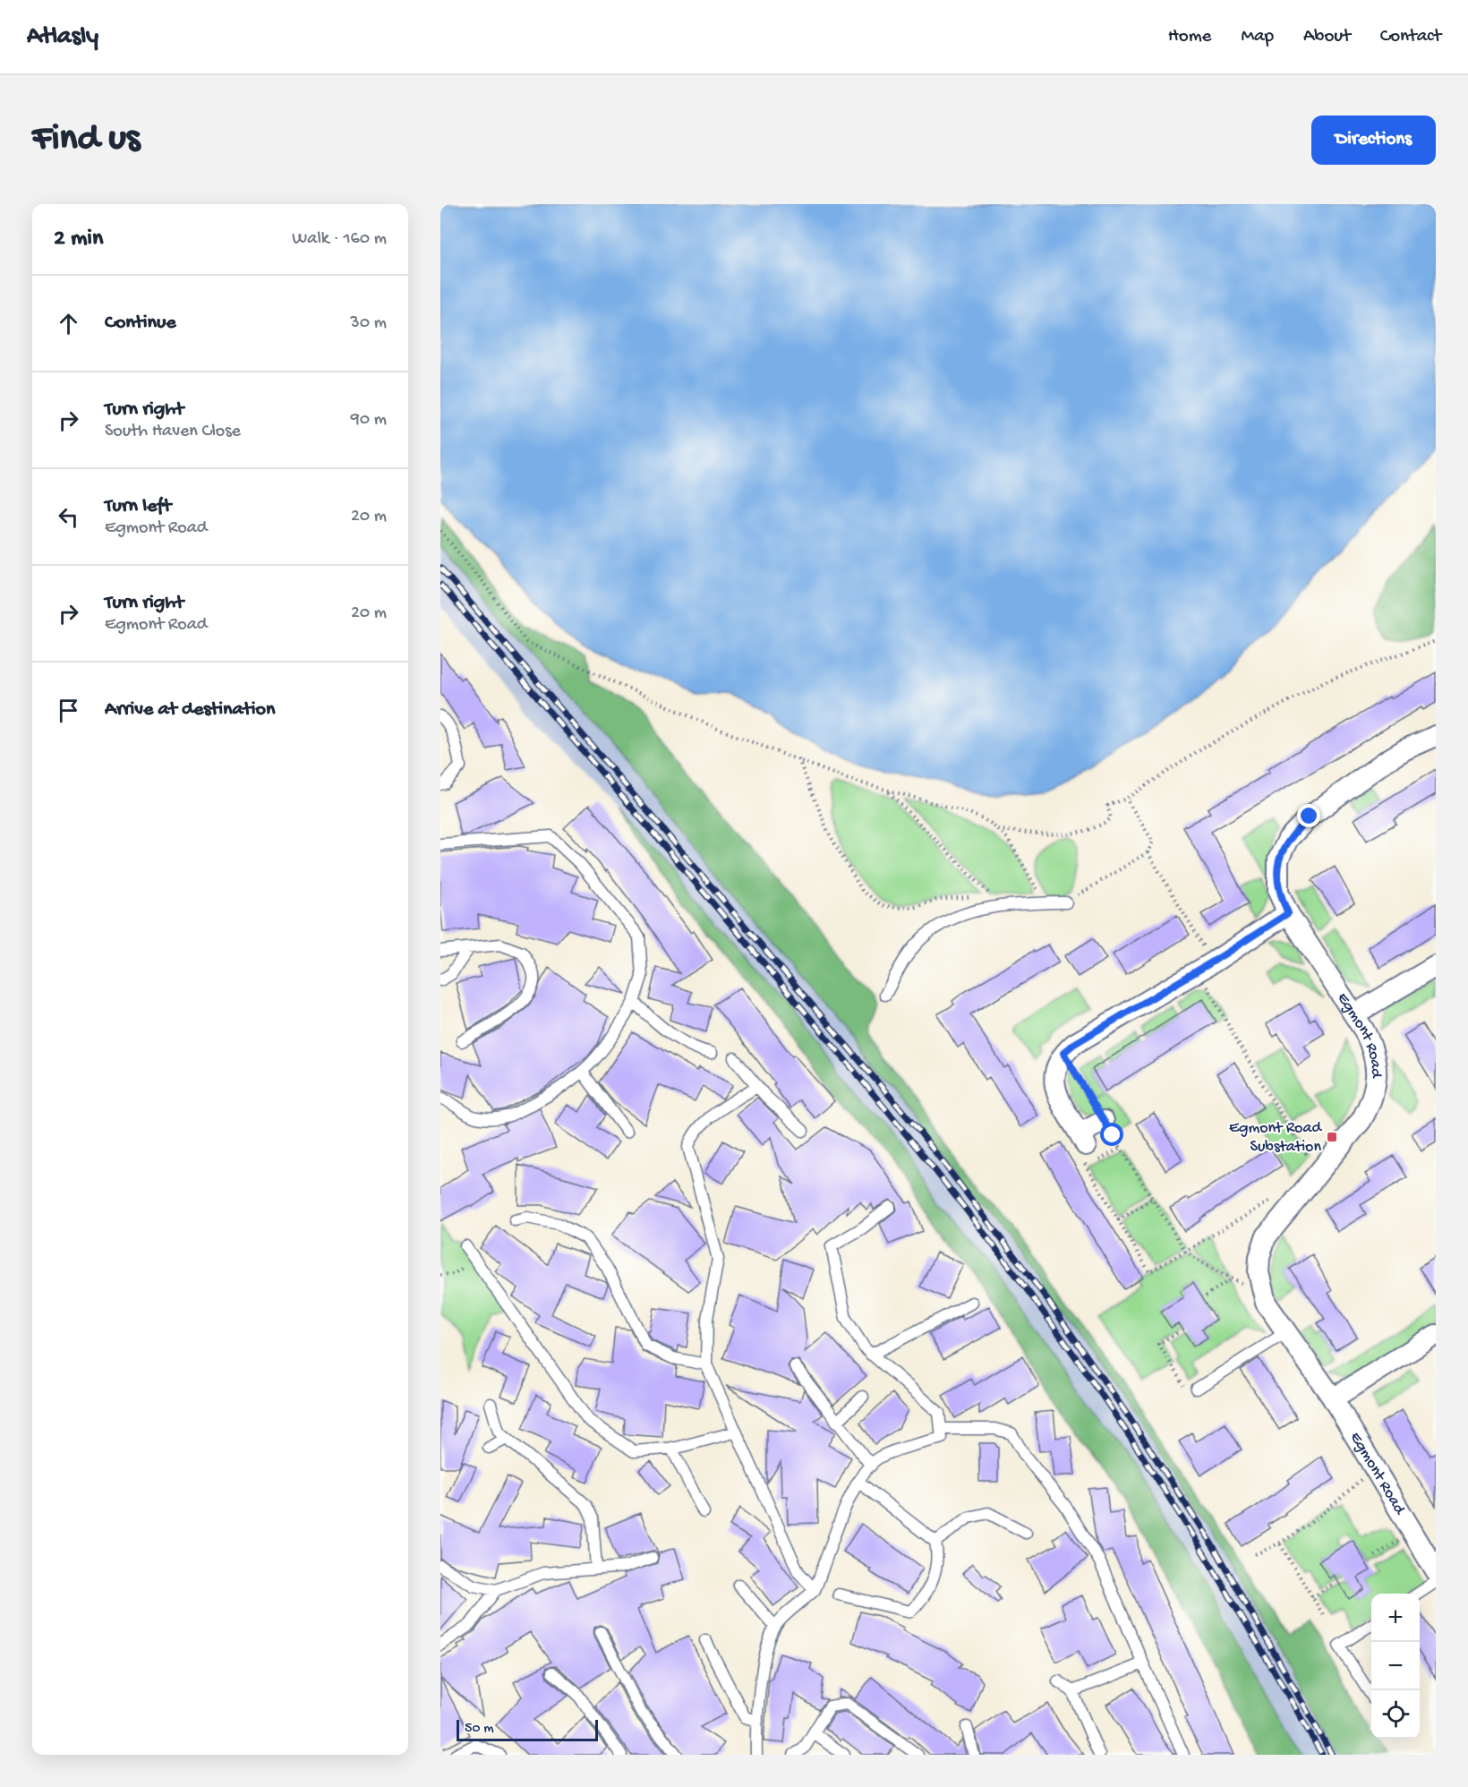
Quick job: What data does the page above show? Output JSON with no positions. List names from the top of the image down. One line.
{"streets":{"street":["Egmont Road"]},"places":{"transit":["Egmont Road Substation"]},"scale_bar":"50 m","page":{"header":"Atlasly","nav":["Home","Map","About","Contact"],"buttons":"Directions","title":"Find us","heading":["2 min","Walk · 160 m"],"list":[["Continue","30 m"],["Turn right","South Haven Close","90 m"],["Turn left","Egmont Road","20 m"],["Turn right","Egmont Road","20 m"],"Arrive at destination"],"map_buttons":["+","−"],"scale":"50 m"}}
